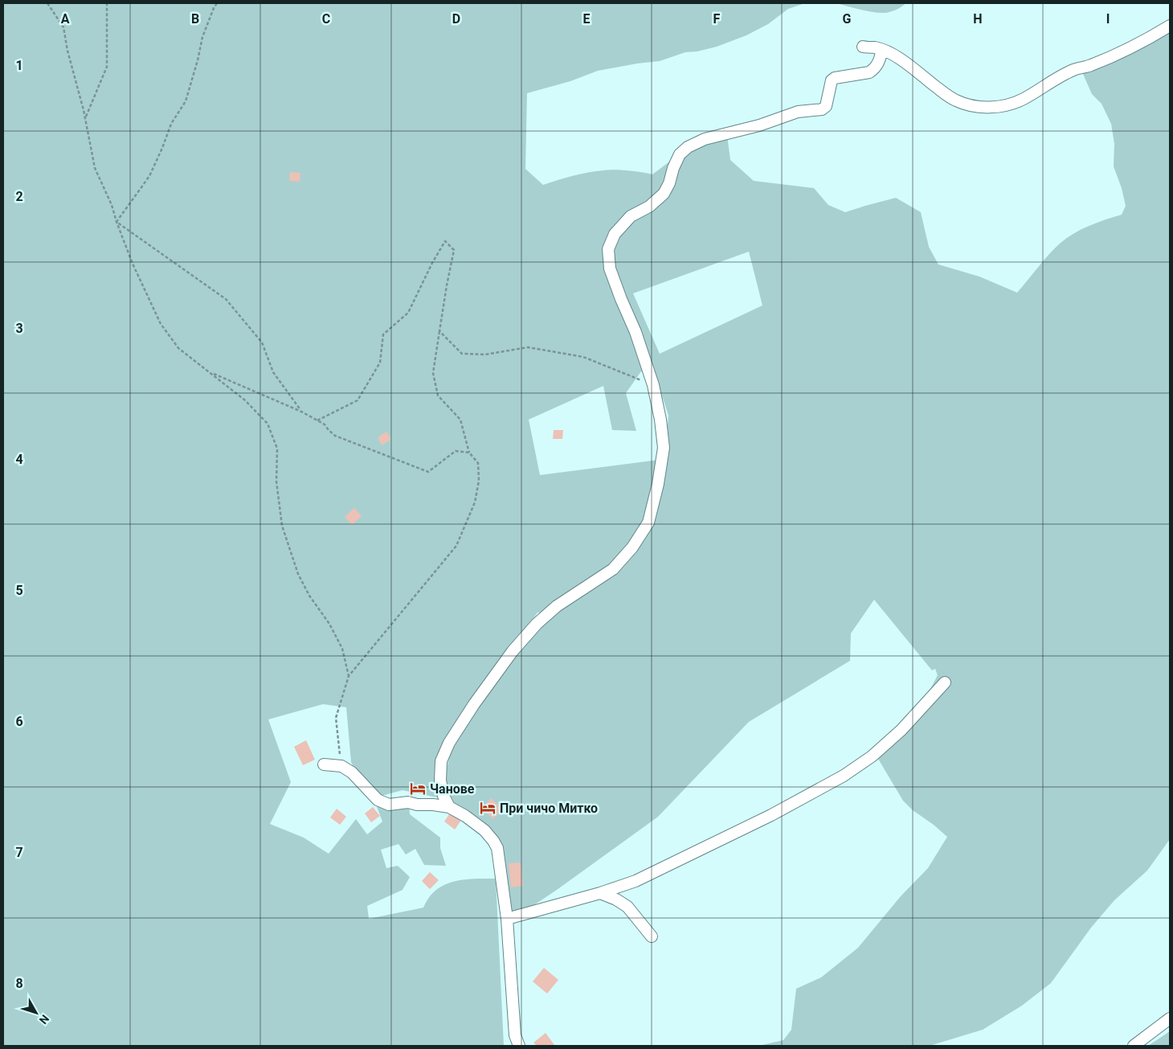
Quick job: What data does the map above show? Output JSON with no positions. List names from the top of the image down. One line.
{"places":{"hotel":["Чанове","При чичо Митко"]},"north":"bottom right","grid":{"columns":["A","B","C","D","E","F","G","H","I"],"rows":["1","2","3","4","5","6","7","8"]}}
